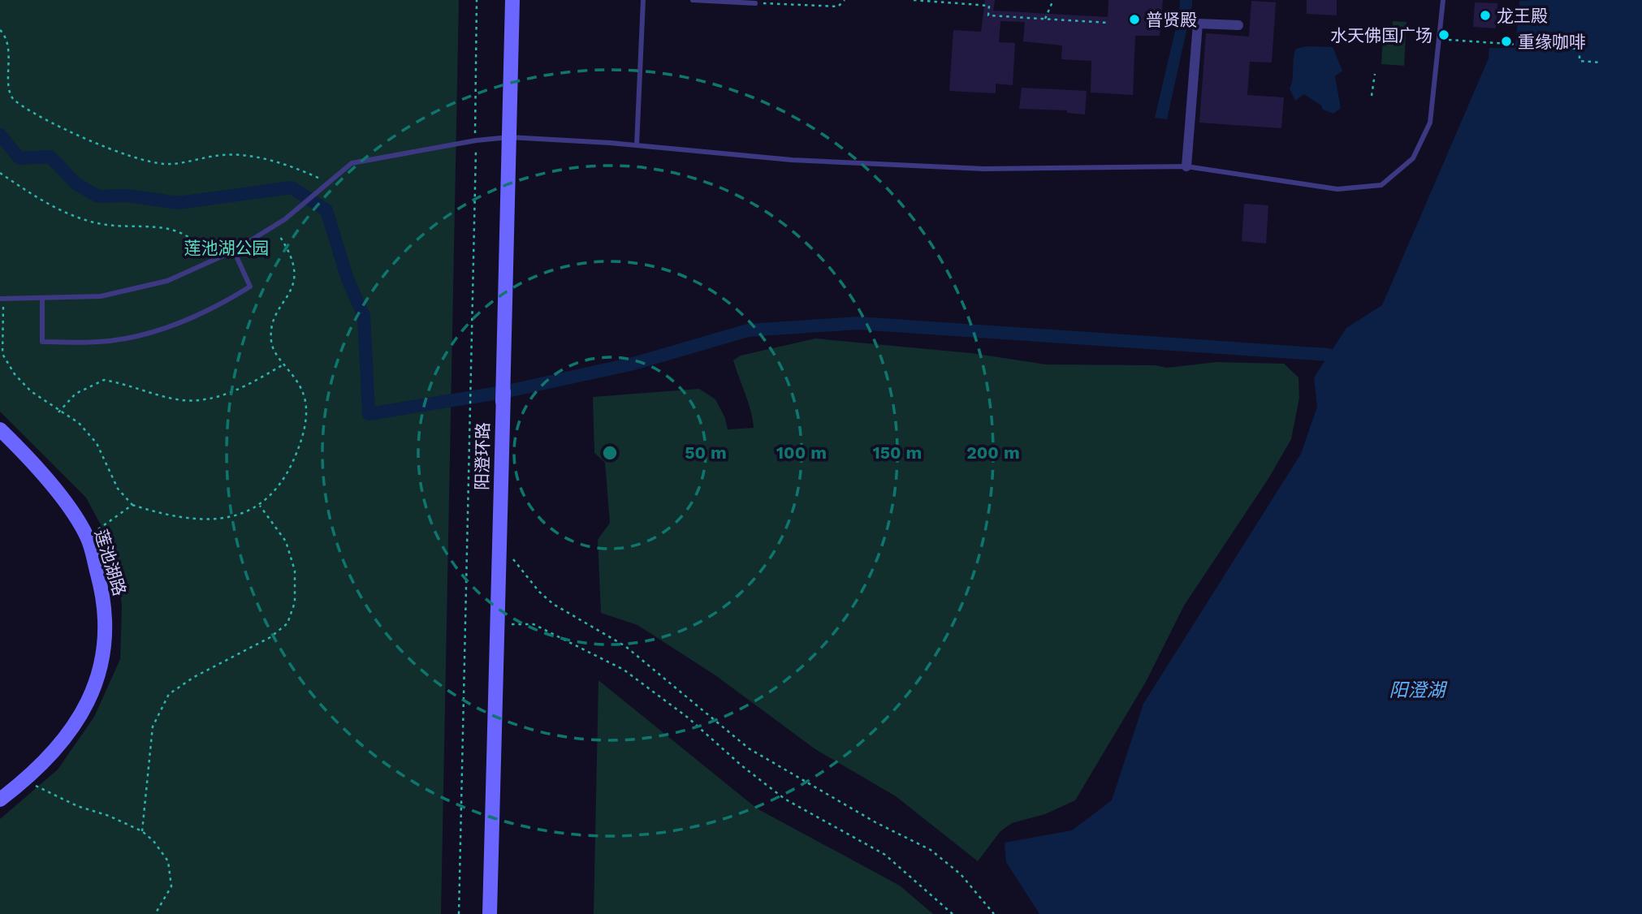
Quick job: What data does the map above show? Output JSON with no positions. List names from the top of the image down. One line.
{"streets":{"main road":["阳澄环路","莲池湖路"]},"water":["阳澄湖"],"parks":["莲池湖公园"],"places":["龙王殿","普贤殿","水天佛国广场","重缘咖啡"],"rings":["50 m","100 m","150 m","200 m"]}
